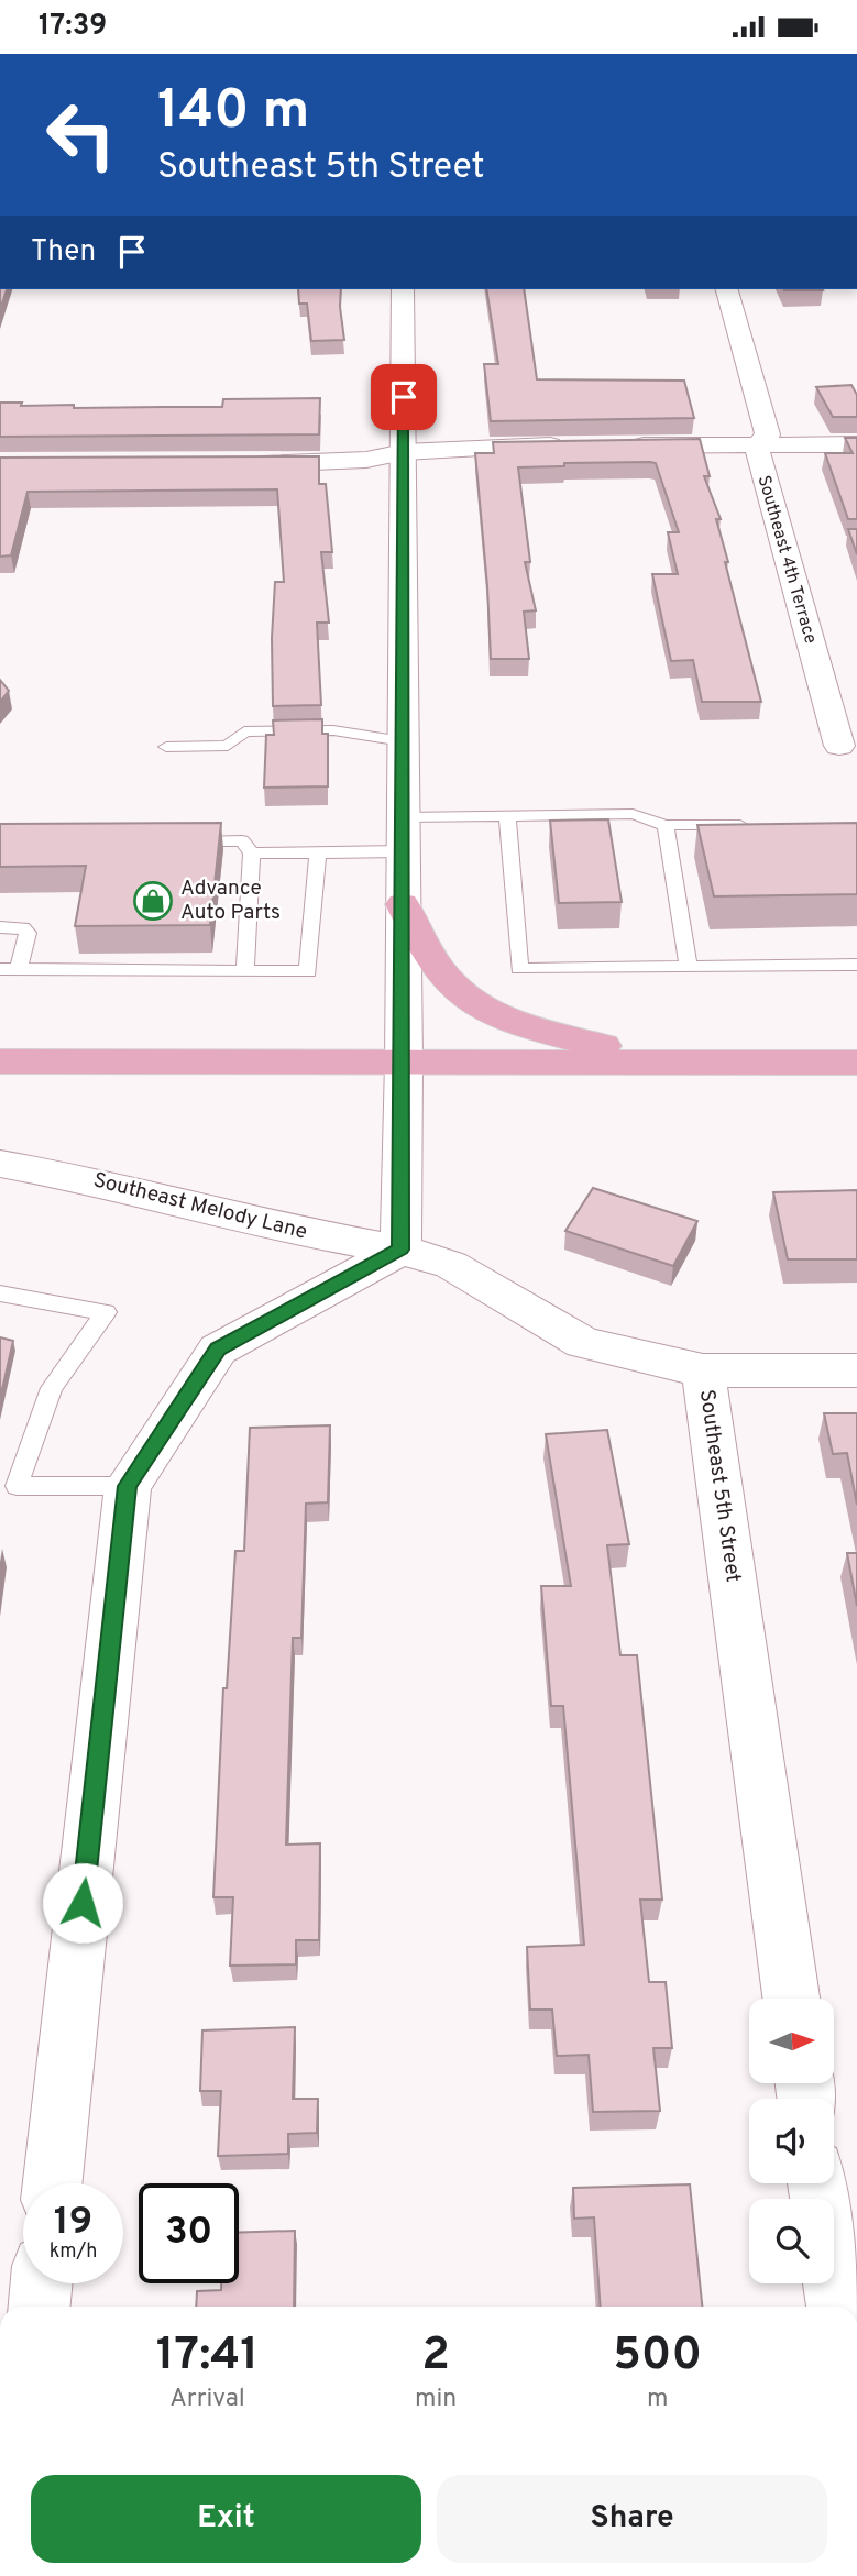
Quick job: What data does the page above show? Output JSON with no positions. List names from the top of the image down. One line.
{"streets":{"street":["Southeast 4th Terrace","Southeast Melody Lane","Southeast 5th Street"]},"crossings":[["Southeast Melody Lane","Southeast 5th Street"]],"places":{"shop":["Advance Auto Parts"]},"north":"right","page":{"status":"17:39","turn":["140 m","Southeast 5th Street"],"then":"Then","speed":"19 km/h","limit":"30","eta":["17:41","Arrival","2","min","500","m"],"buttons":["Exit","Share"]}}
